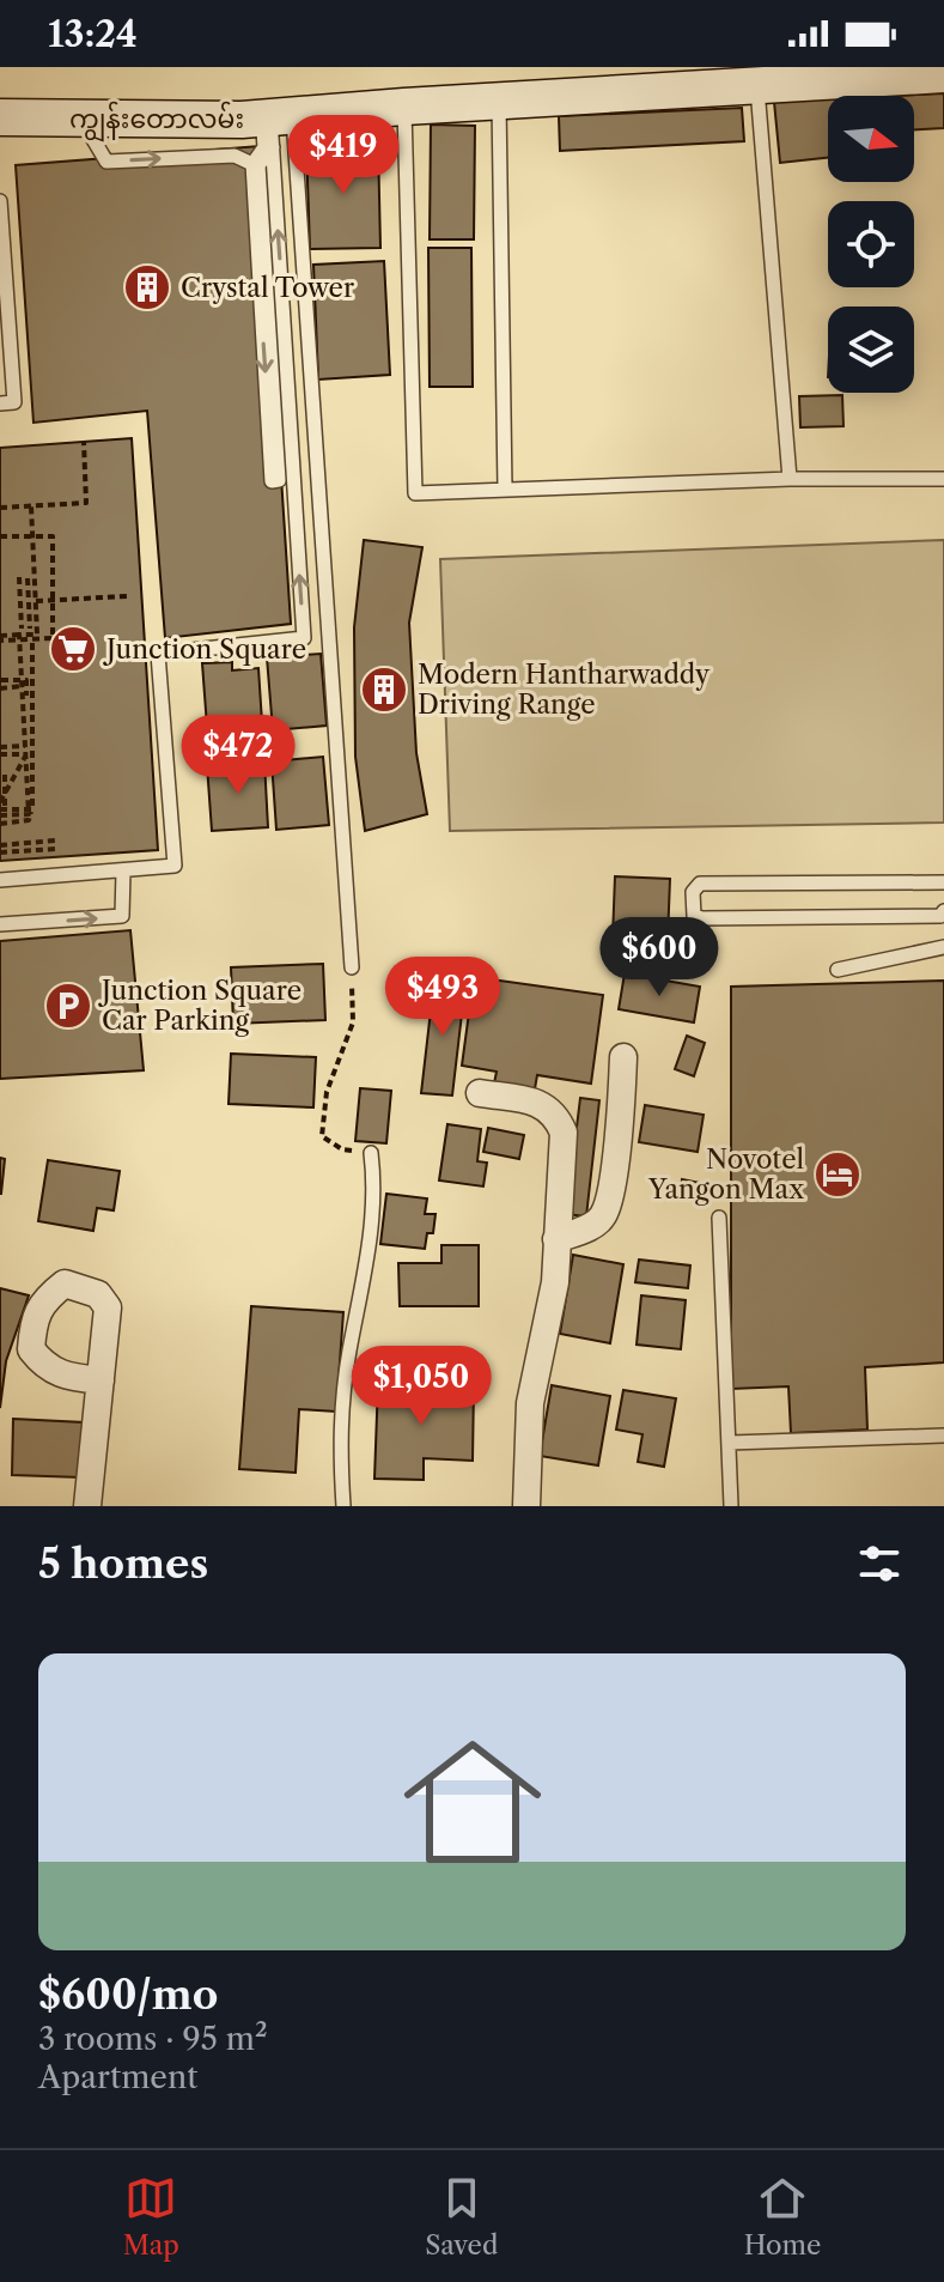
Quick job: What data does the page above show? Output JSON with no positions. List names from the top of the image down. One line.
{"streets":{"street":["ကျွန်းတောလမ်း"]},"places":{"building":["Crystal Tower","Modern Hantharwaddy Driving Range"],"supermarket":["Junction Square"],"parking":["Junction Square Car Parking"],"hotel":["Novotel Yangon Max"]},"north":"right","page":{"status":"13:24","price":["$419","$472","$600","$493","$1,050"],"heading":"5 homes","list":[{"name":"$600/mo","note":"3 rooms · 95 m² · Apartment"}],"tabs":["Map","Saved","Home"]}}
